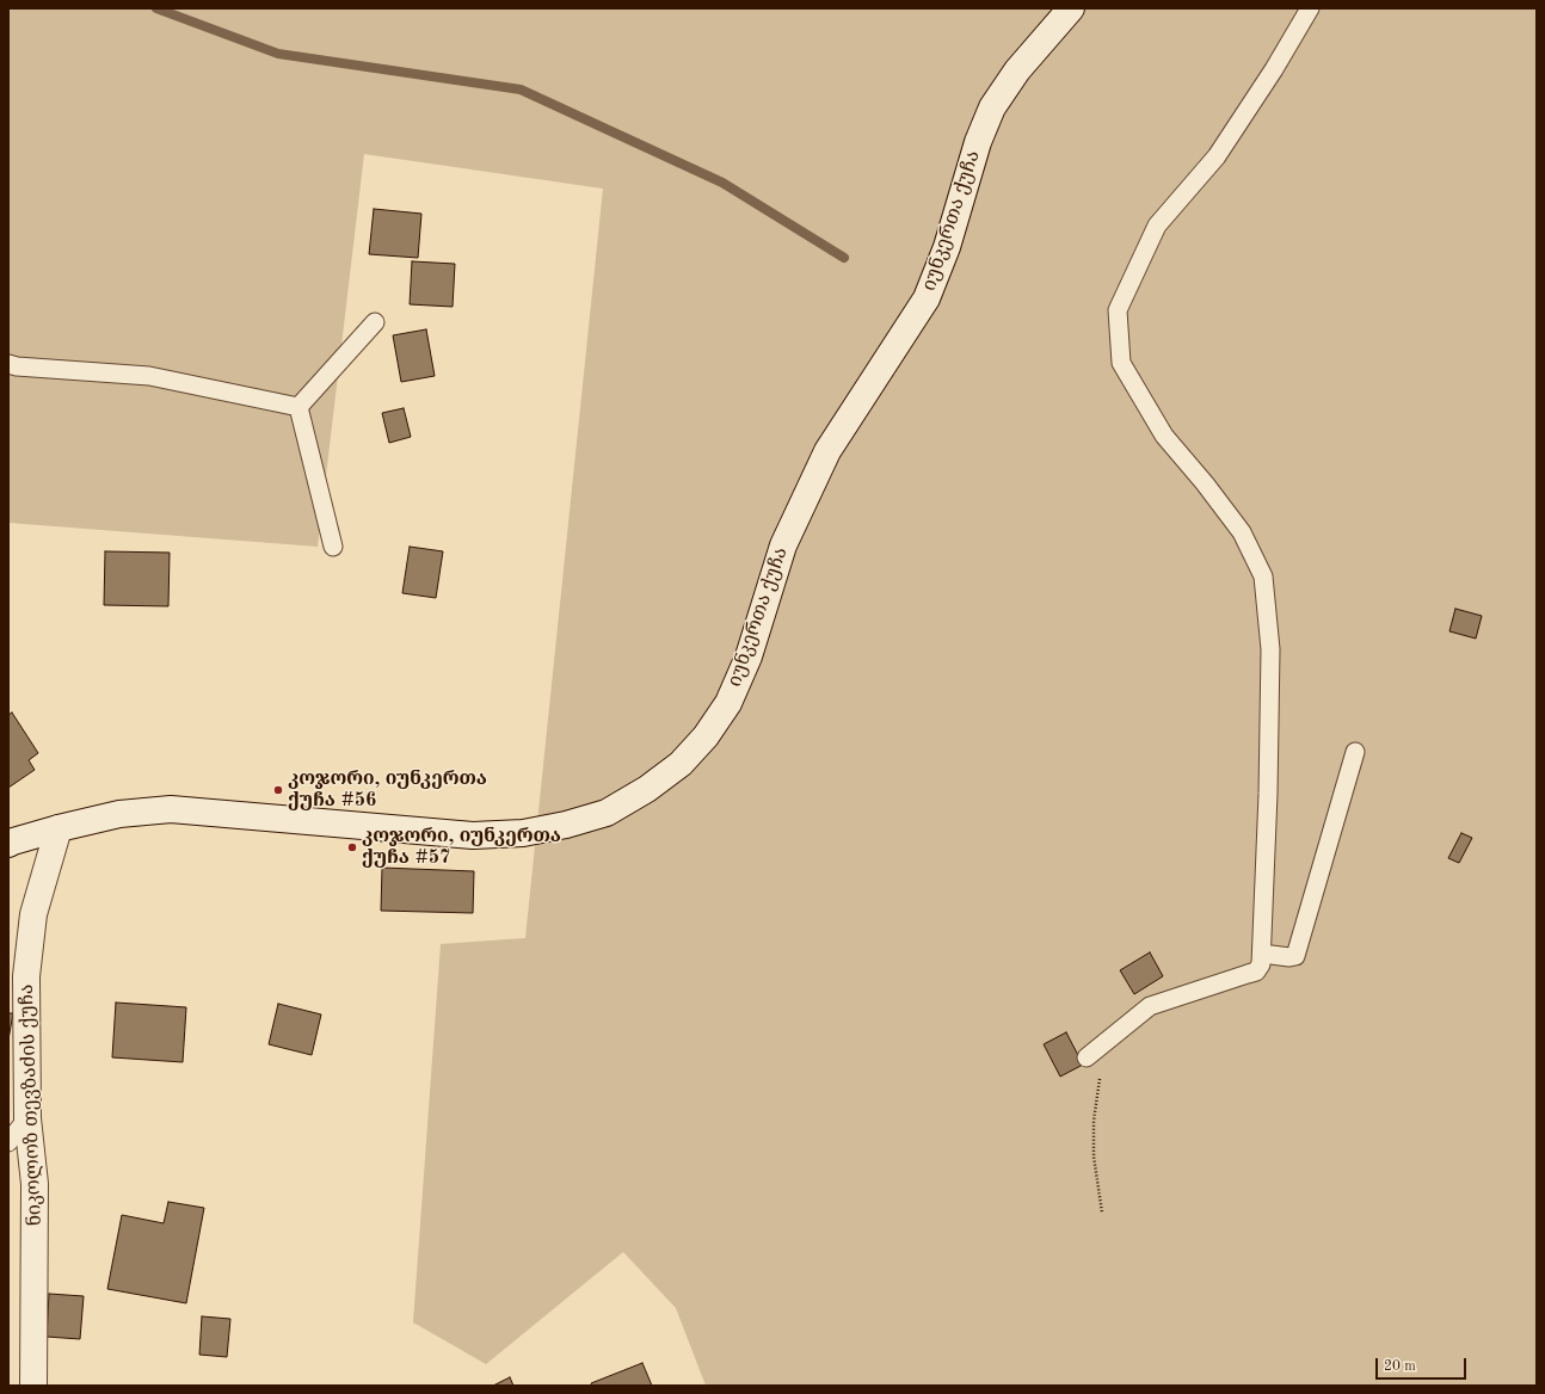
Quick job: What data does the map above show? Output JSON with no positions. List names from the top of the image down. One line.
{"streets":{"main road":["იუნკერთა ქუჩა","ნიკოლოზ თევზაძის ქუჩა"]},"crossings":[["იუნკერთა ქუჩა","ნიკოლოზ თევზაძის ქუჩა"]],"places":["კოჯორი, იუნკერთა ქუჩა #56","კოჯორი, იუნკერთა ქუჩა #57"],"scale_bar":"20 m"}
